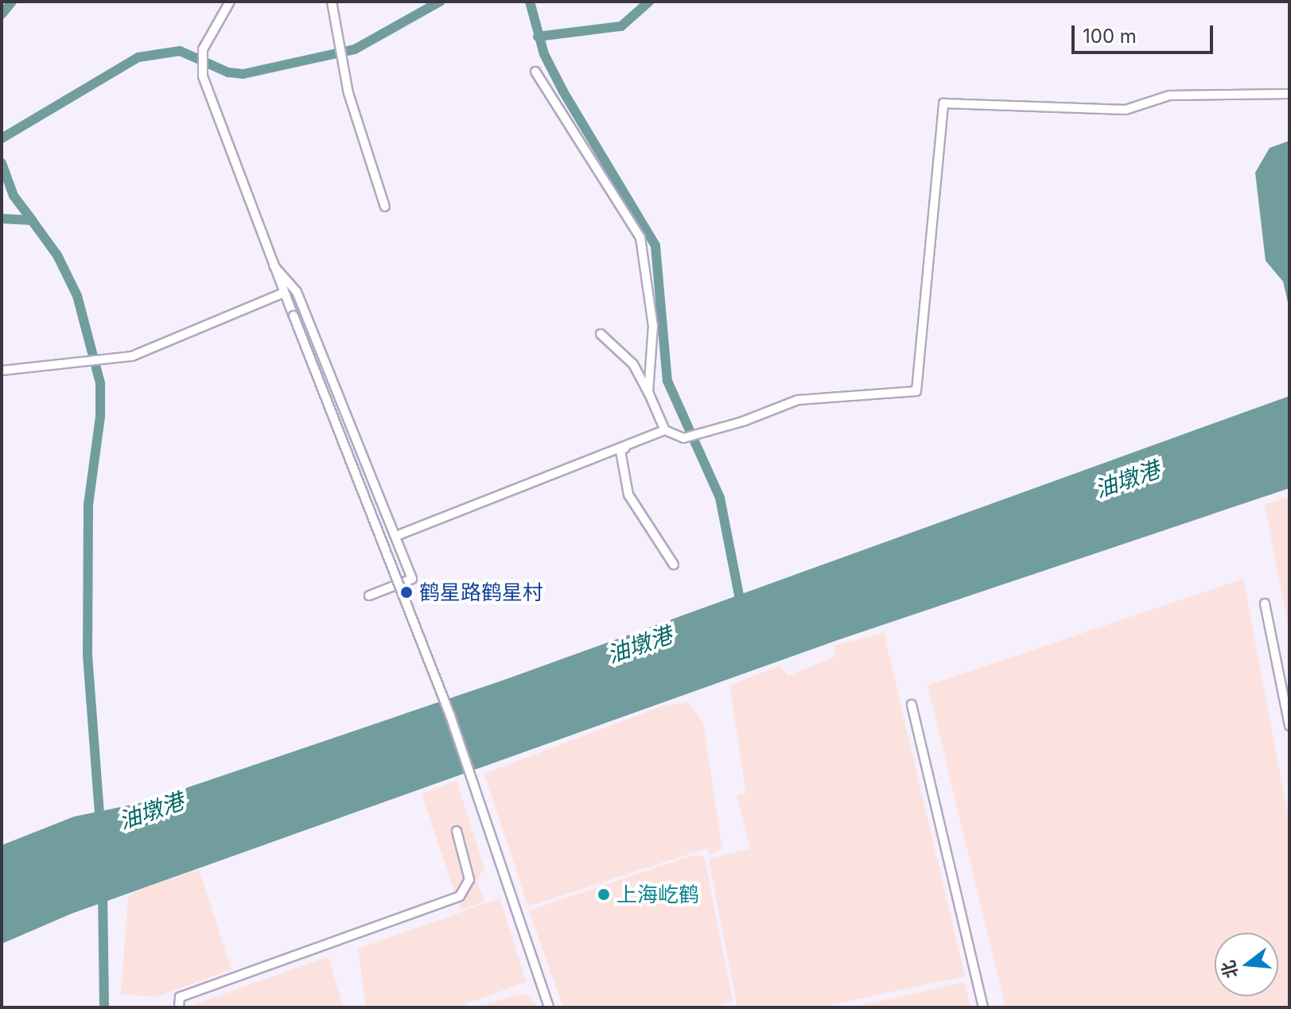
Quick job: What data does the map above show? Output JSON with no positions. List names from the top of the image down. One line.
{"water":["油墩港"],"places":["鹤星路鹤星村","上海屹鹤"],"scale_bar":"100 m","north":"left"}
